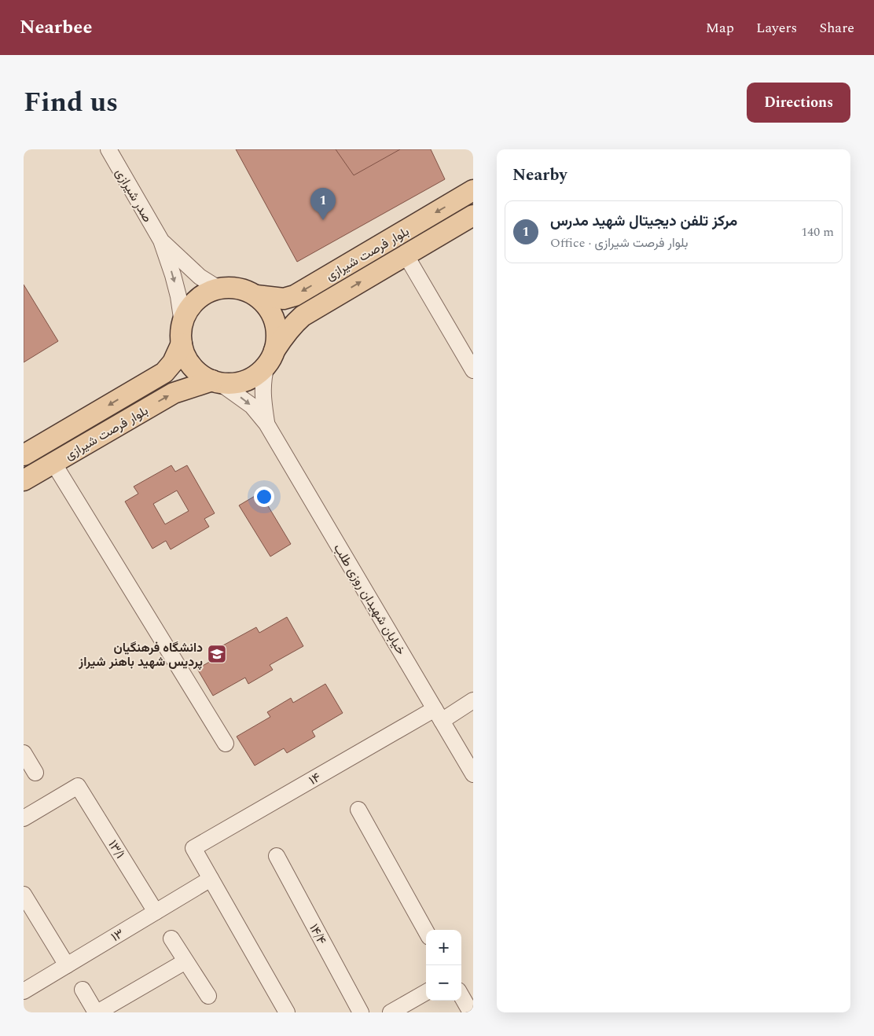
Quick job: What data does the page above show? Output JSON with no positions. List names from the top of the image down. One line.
{"streets":{"main road":["بلوار فرصت شیرازی"],"street":["صدر شیرازی","خیابان شهیدان روزی طلب","۱۴","۱۳/۱","۱۴/۴","۱۳"]},"crossings":[["صدر شیرازی","بلوار فرصت شیرازی"],["صدر شیرازی","خیابان شهیدان روزی طلب"],["بلوار فرصت شیرازی","خیابان شهیدان روزی طلب"],["خیابان شهیدان روزی طلب","۱۴"],["۱۴","۱۳"],["۱۳/۱","۱۳"]],"places":{"school or university":["دانشگاه فرهنگیان پردیس شهید باهنر شیراز"]},"page":{"header":"Nearbee","nav":["Map","Layers","Share"],"title":"Find us","buttons":"Directions","heading":"Nearby","pins":"1","list":[{"mark":"1","name":"مرکز تلفن دیجیتال شهید مدرس","note":"Office · بلوار فرصت شیرازی","value":"140 m"}],"map_buttons":["+","−"]}}
